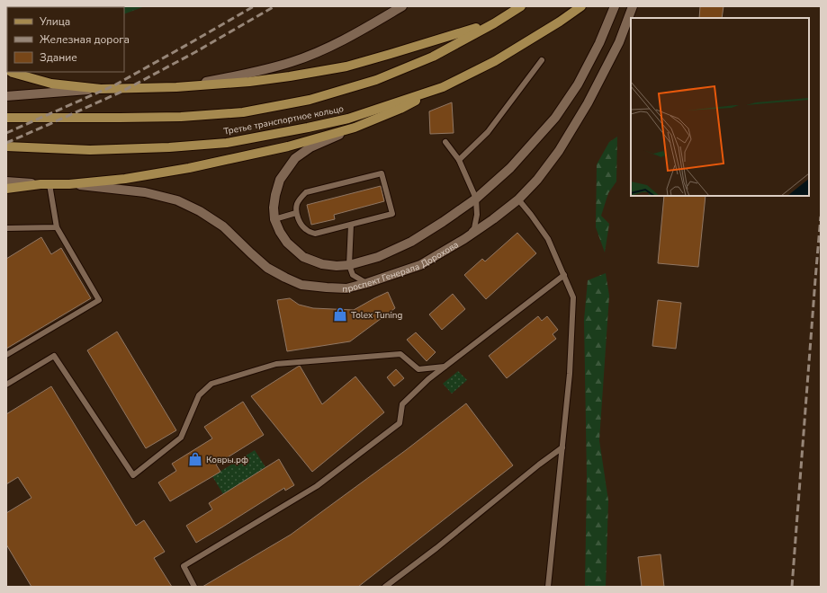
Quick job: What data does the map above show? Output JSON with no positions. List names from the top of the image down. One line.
{"streets":{"main road":["Третье транспортное кольцо","проспект Генерала Дорохова"]},"places":{"shop":["Tolex Tuning","Ковры.рф"]},"legend":["Улица","Железная дорога","Здание"]}
